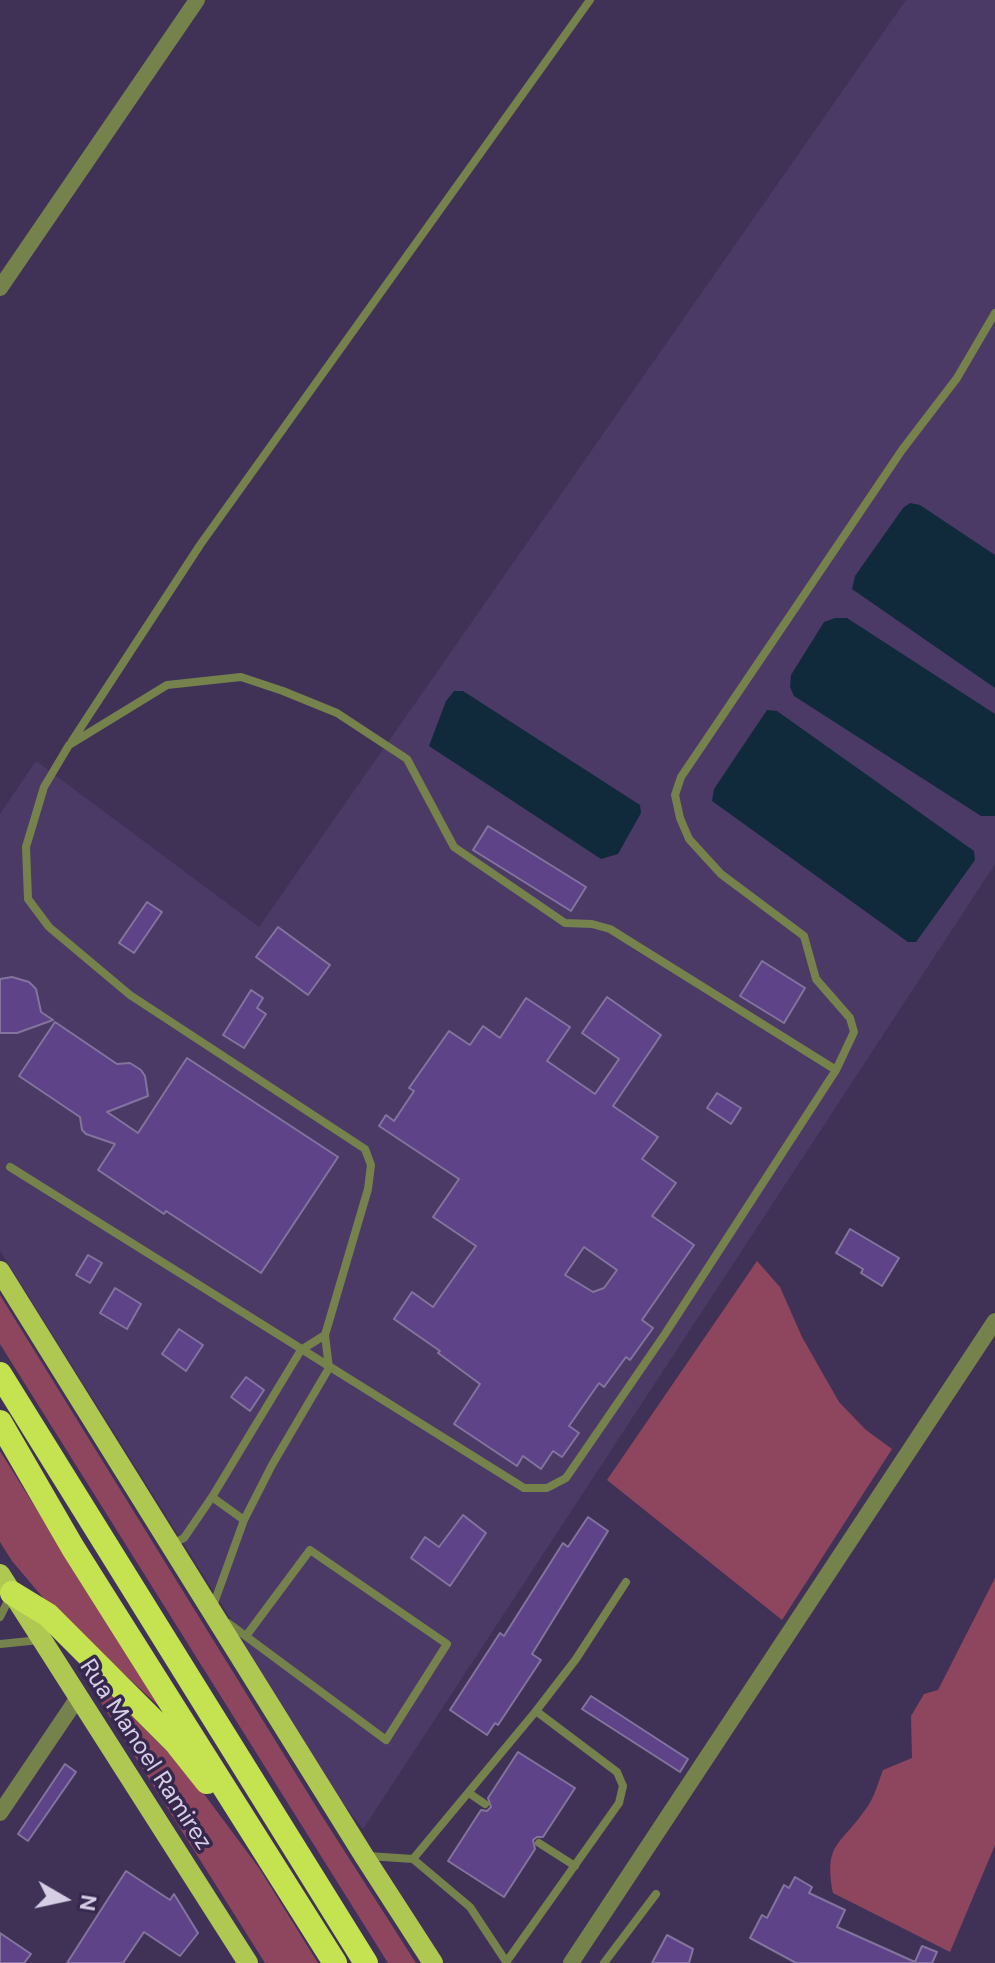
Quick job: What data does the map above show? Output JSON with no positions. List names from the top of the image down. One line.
{"streets":{"main road":["Rua Manoel Ramirez"]},"north":"right"}
